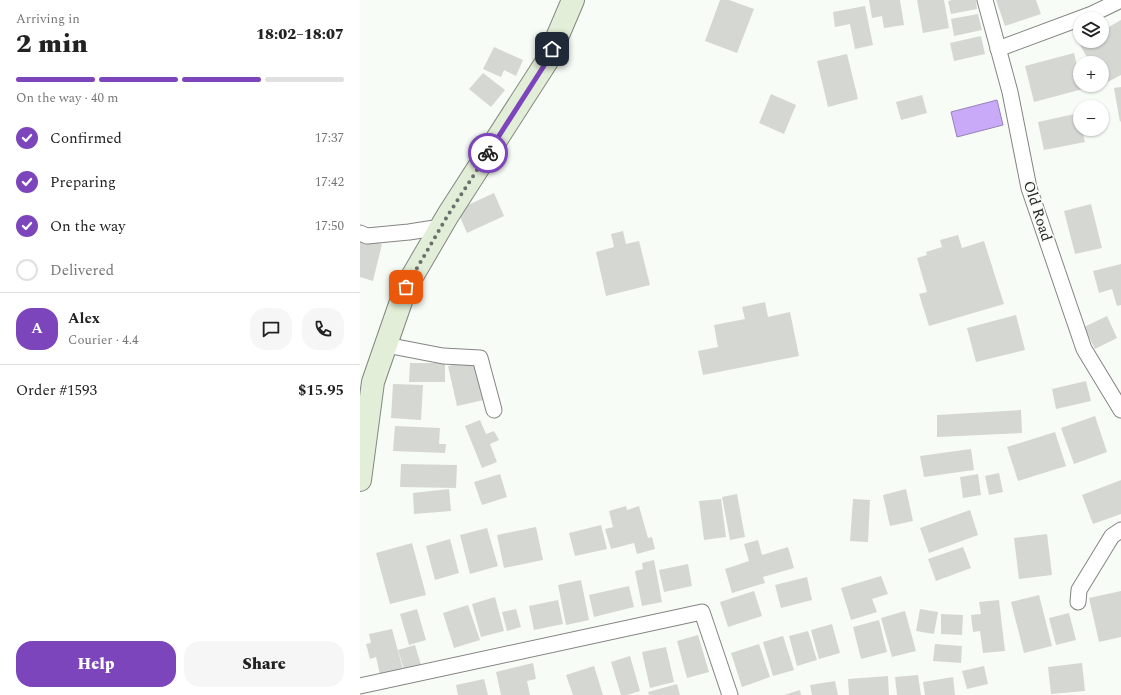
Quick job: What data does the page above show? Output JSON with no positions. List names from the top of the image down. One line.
{"streets":{"street":["Old Road"]},"page":{"heading":["2 min","Arriving in","18:02–18:07"],"panel":["Alex","Courier · 4.4","Order #1593","$15.95"],"map_buttons":["+","−"],"bar":"On the way · 40 m","list":[["Confirmed","17:37"],["Preparing","17:42"],["On the way","17:50"],"Delivered"],"round":"A","buttons":["Help","Share"]}}
